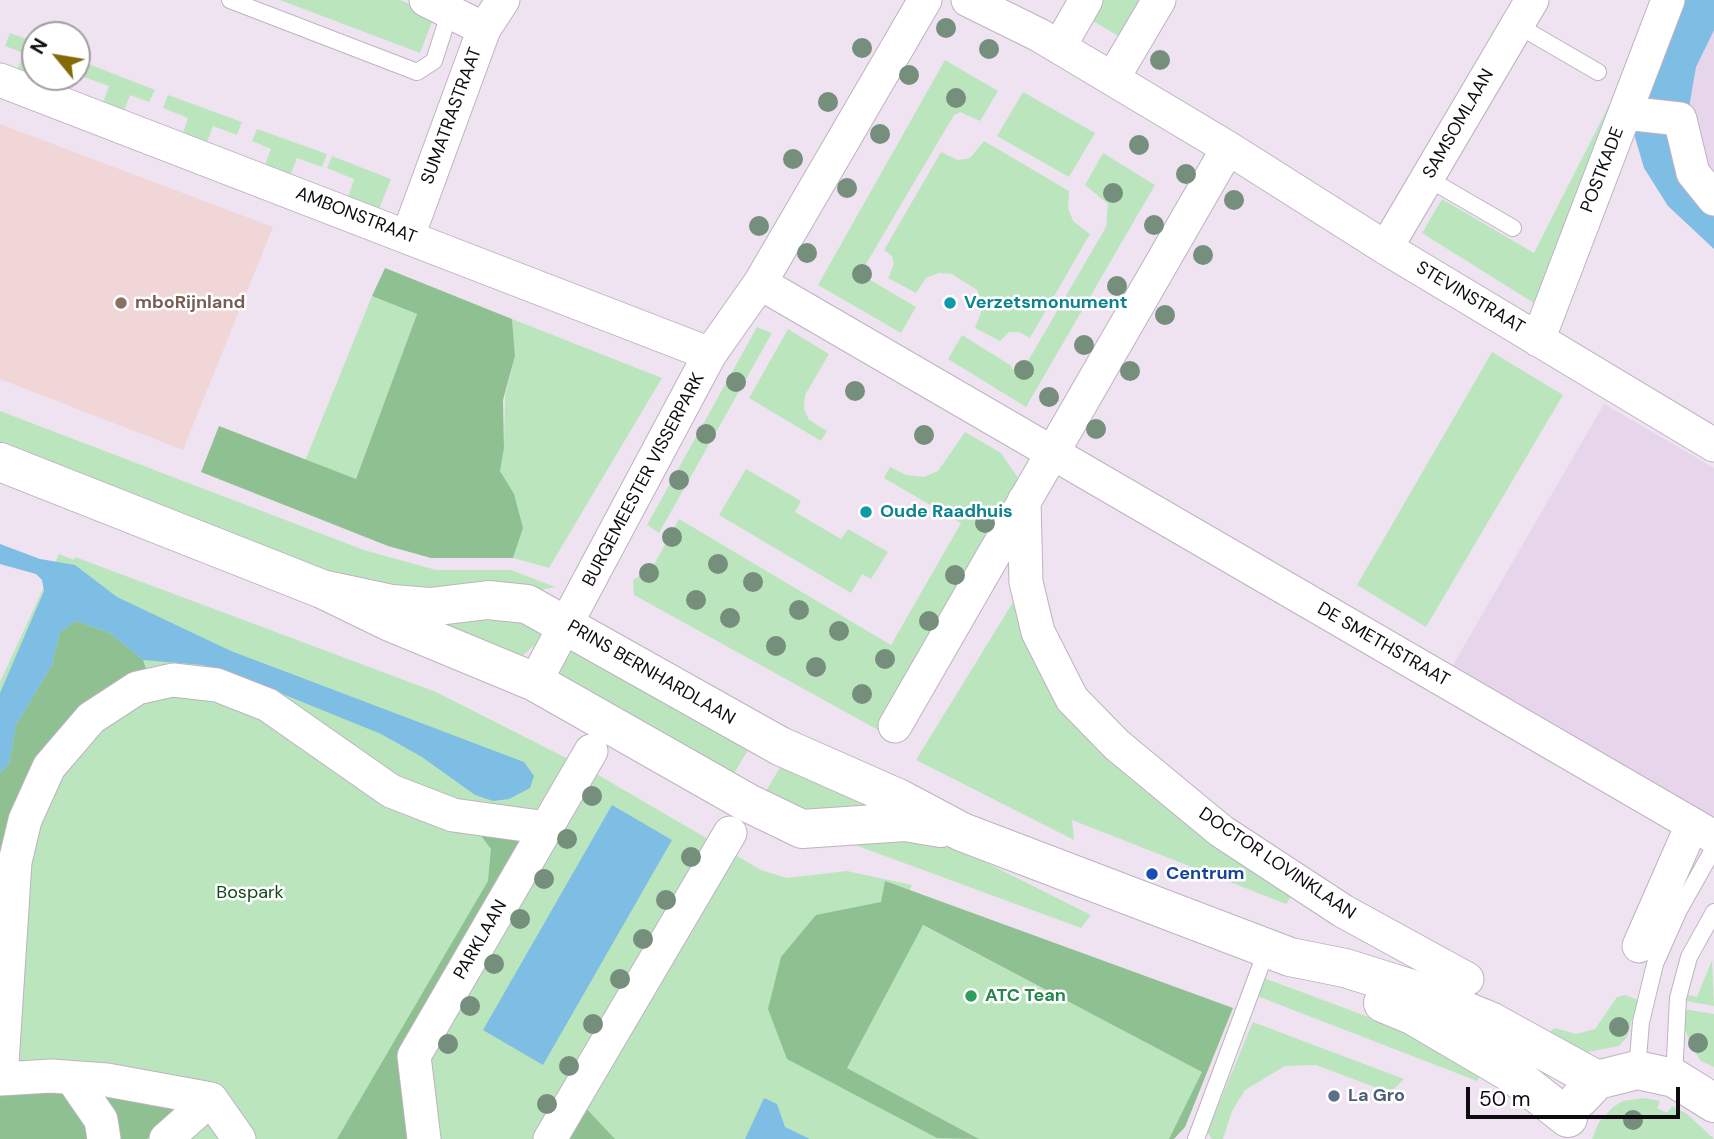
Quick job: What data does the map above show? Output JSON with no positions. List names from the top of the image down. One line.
{"streets":{"main road":["PRINS BERNHARDLAAN"],"street":["SUMATRASTRAAT","SAMSOMLAAN","POSTKADE","AMBONSTRAAT","STEVINSTRAAT","BURGEMEESTER VISSERPARK","DE SMETHSTRAAT","DOCTOR LOVINKLAAN","PARKLAAN"]},"crossings":[["SUMATRASTRAAT","AMBONSTRAAT"],["SAMSOMLAAN","STEVINSTRAAT"],["POSTKADE","STEVINSTRAAT"],["AMBONSTRAAT","BURGEMEESTER VISSERPARK"],["BURGEMEESTER VISSERPARK","PRINS BERNHARDLAAN"]],"parks":["Bospark"],"places":["mboRijnland","Verzetsmonument","Oude Raadhuis","Centrum","ATC Tean","La Gro"],"scale_bar":"50 m","north":"top left"}
